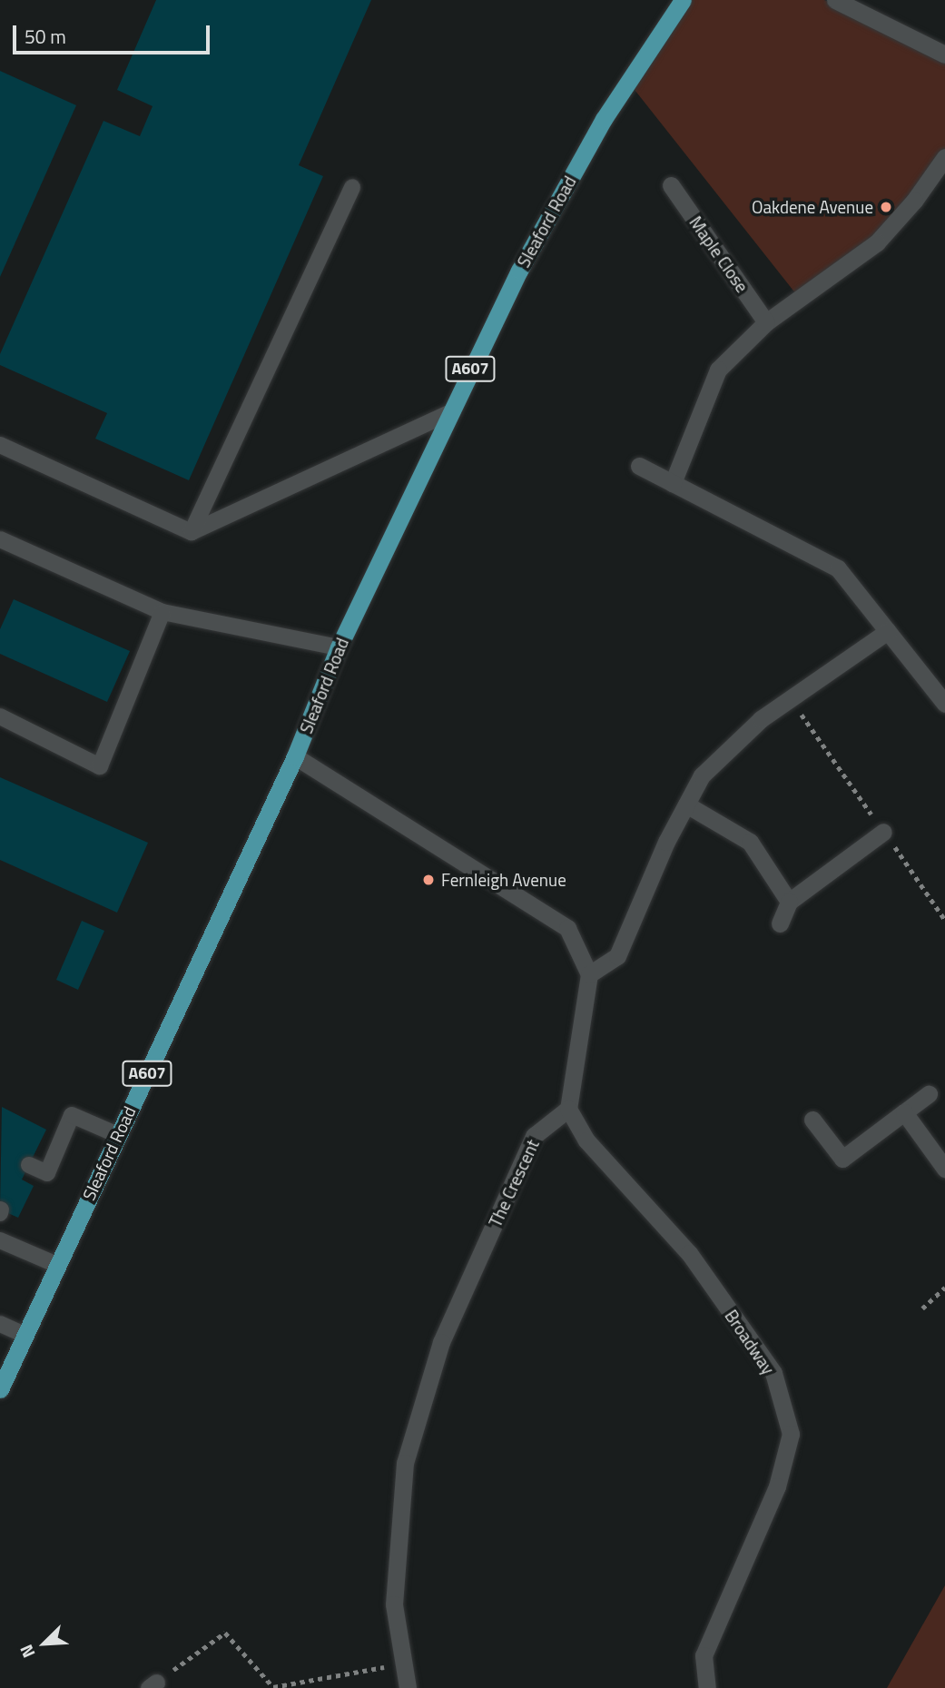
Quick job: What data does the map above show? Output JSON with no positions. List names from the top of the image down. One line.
{"streets":{"main road":["Sleaford Road","A607"],"street":["Maple Close","The Crescent","Broadway"]},"crossings":[["The Crescent","Broadway"]],"places":["Oakdene Avenue","Fernleigh Avenue"],"scale_bar":"50 m","north":"bottom left"}
